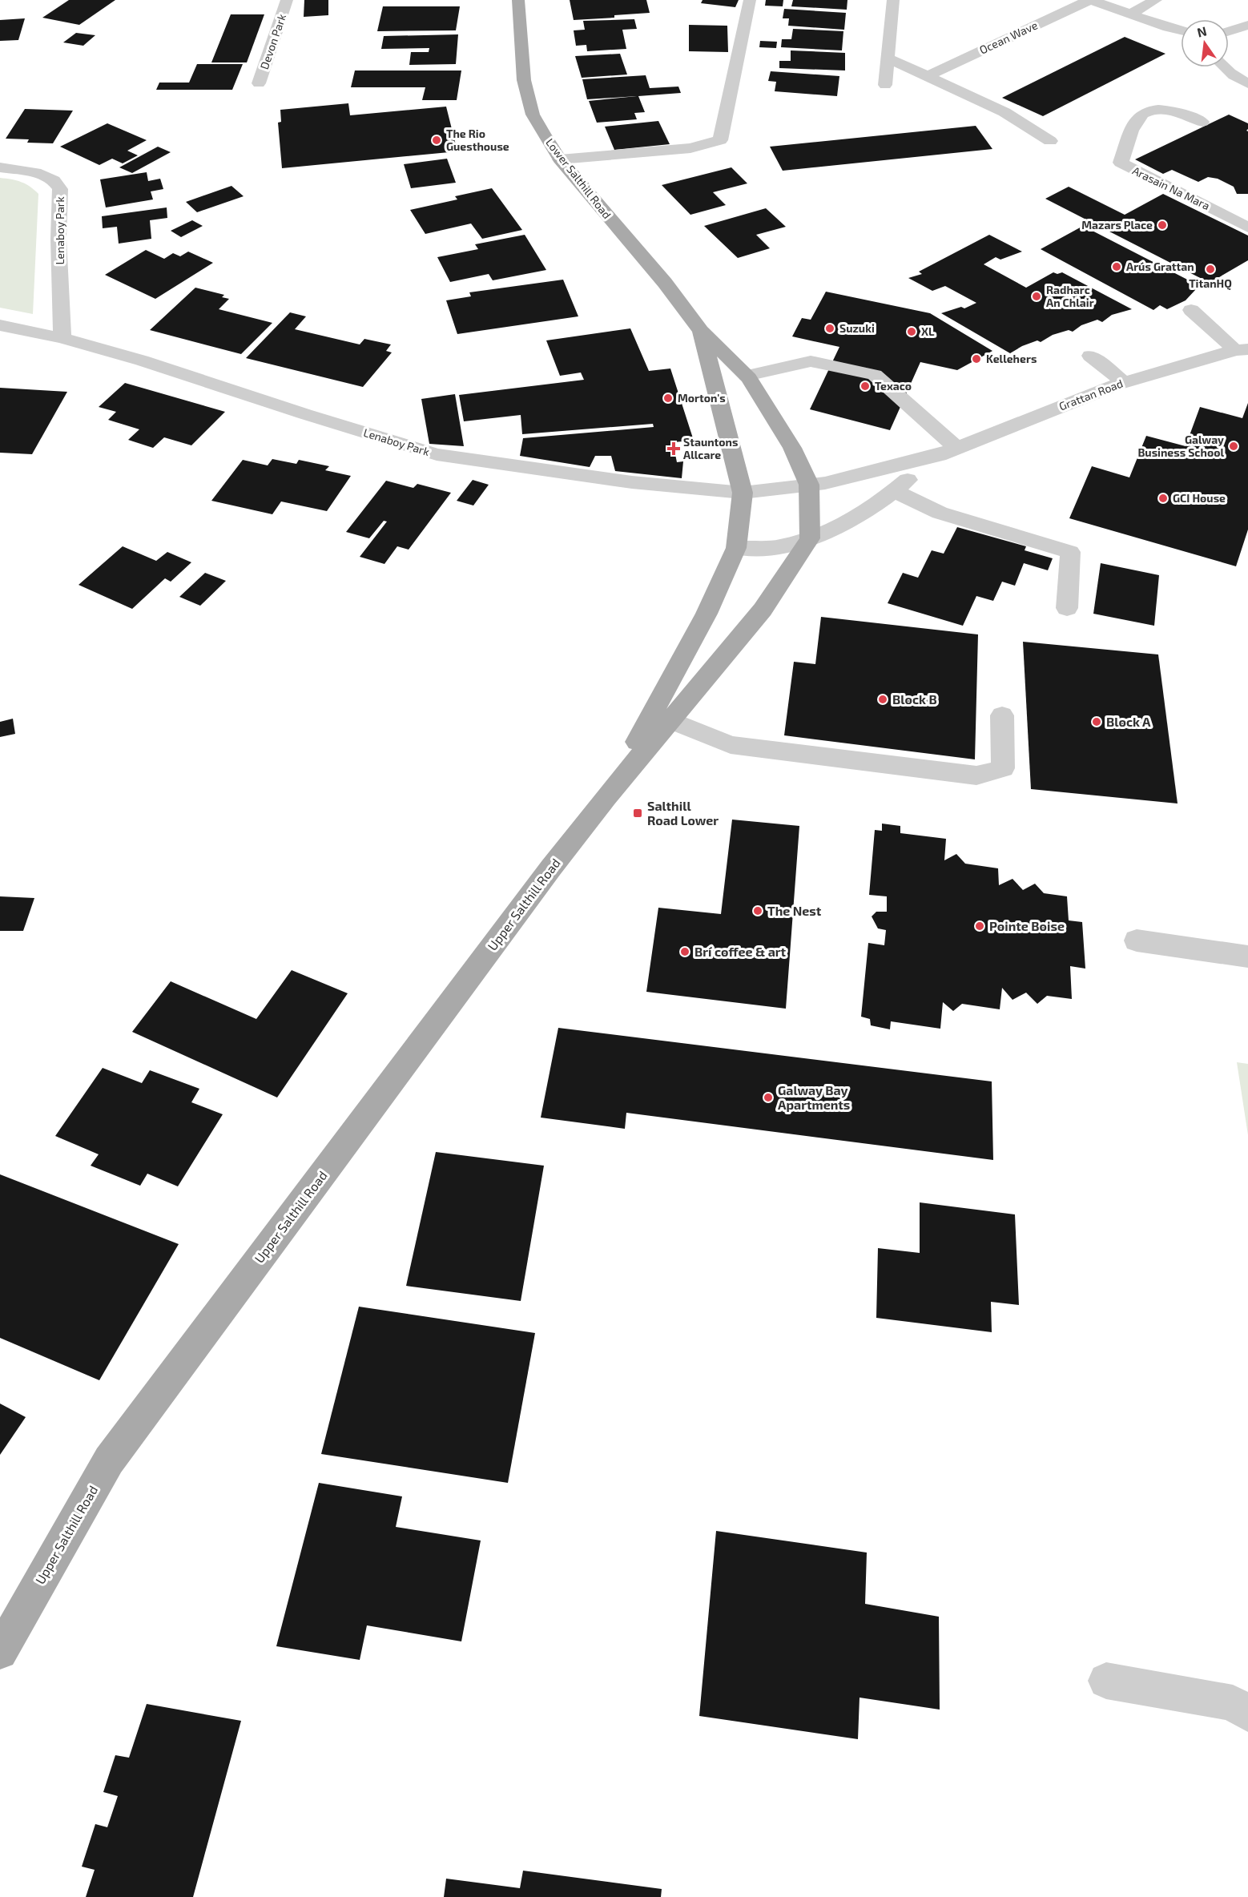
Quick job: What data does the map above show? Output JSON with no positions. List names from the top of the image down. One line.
{"streets":{"main road":["Lower Salthill Road","Upper Salthill Road"],"street":["Ocean Wave","Devon Park","Arasain Na Mara","Lenaboy Park","Grattan Road"]},"crossings":[["Lower Salthill Road","Lenaboy Park"],["Lower Salthill Road","Grattan Road"],["Lower Salthill Road","Upper Salthill Road"],["Lenaboy Park","Grattan Road"],["Lenaboy Park","Upper Salthill Road"],["Grattan Road","Upper Salthill Road"]],"places":{"other":["The Rio Guesthouse","Mazars Place","Arús Grattan","TitanHQ","Radharc An Chlair","Suzuki","XL","Kellehers","Texaco","Morton's","Galway Business School","GCI House","Block B","Block A","The Nest","Pointe Boise","Brí coffee & art","Galway Bay Apartments"],"health":["Stauntons Allcare"],"transit":["Salthill Road Lower"]},"north":"top"}
